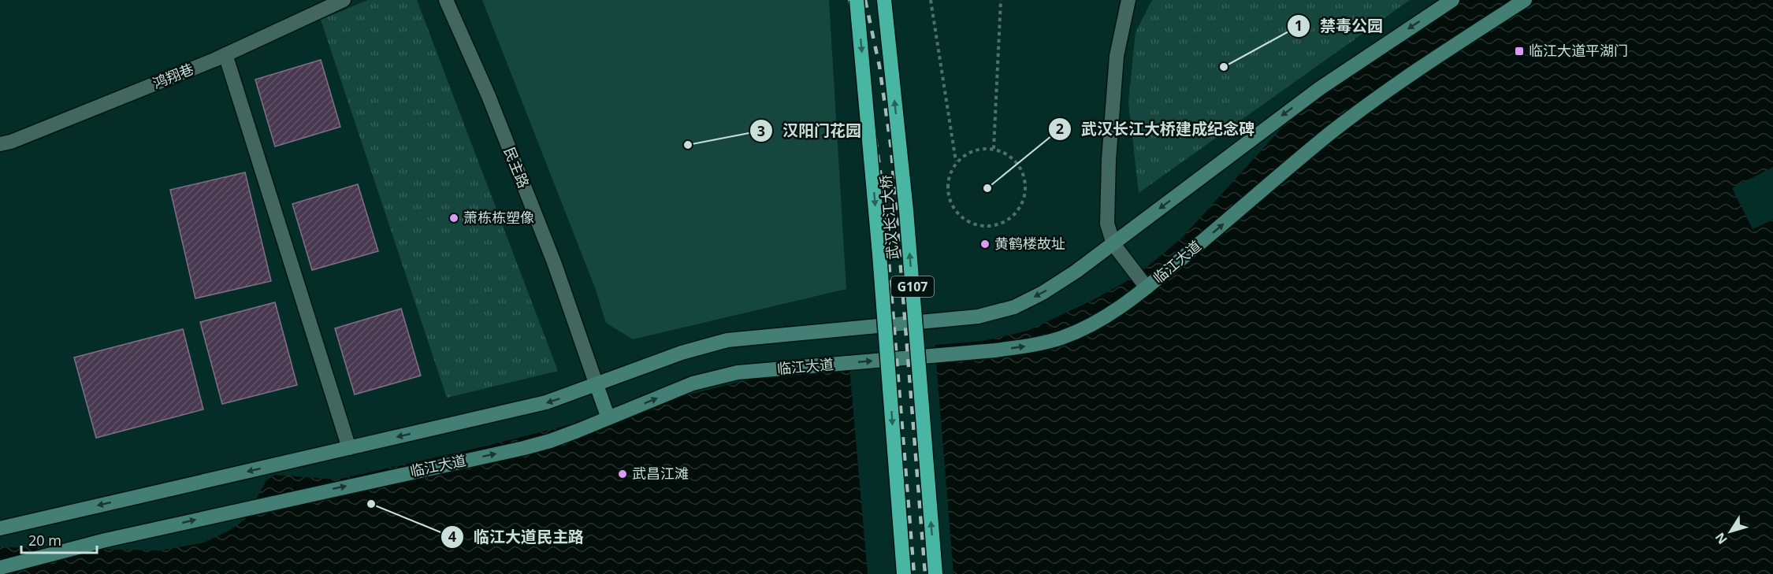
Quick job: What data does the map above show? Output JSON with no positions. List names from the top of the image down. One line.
{"streets":{"highway":["武汉长江大桥","G107"],"main road":["民主路","临江大道"],"street":["鸿翔巷"]},"crossings":[["民主路","临江大道"]],"places":{"transit":["临江大道平湖门"],"other":["禁毒公园","汉阳门花园","武汉长江大桥建成纪念碑","萧栋栋塑像","黄鹤楼故址","武昌江滩","临江大道民主路"]},"scale_bar":"20 m","north":"bottom left"}
